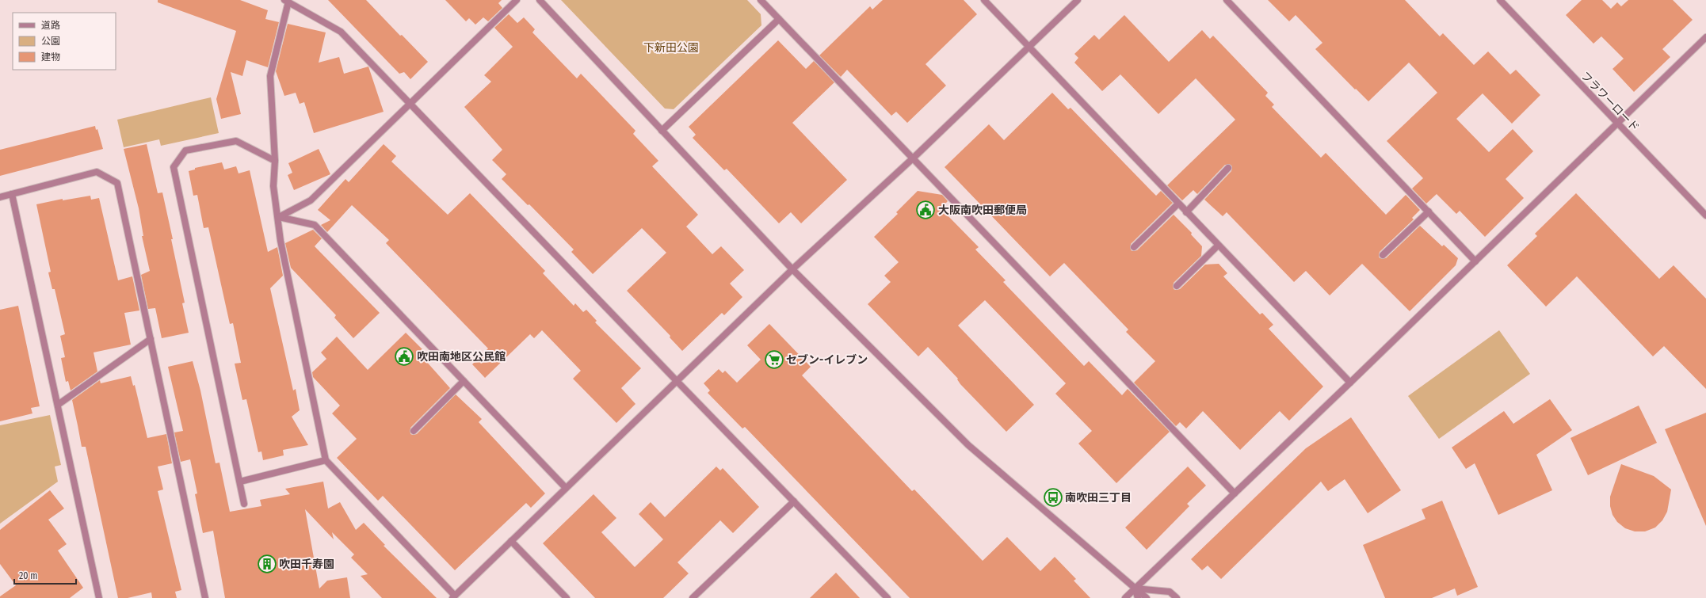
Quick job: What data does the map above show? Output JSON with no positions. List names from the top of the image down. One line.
{"streets":{"street":["フラワーロード"]},"parks":["下新田公園"],"places":{"public building":["大阪南吹田郵便局","吹田南地区公民館"],"supermarket":["セブン-イレブン"],"bus stop":["南吹田三丁目"],"building":["吹田千寿園"]},"legend":["道路","公園","建物"],"scale_bar":"20 m"}
